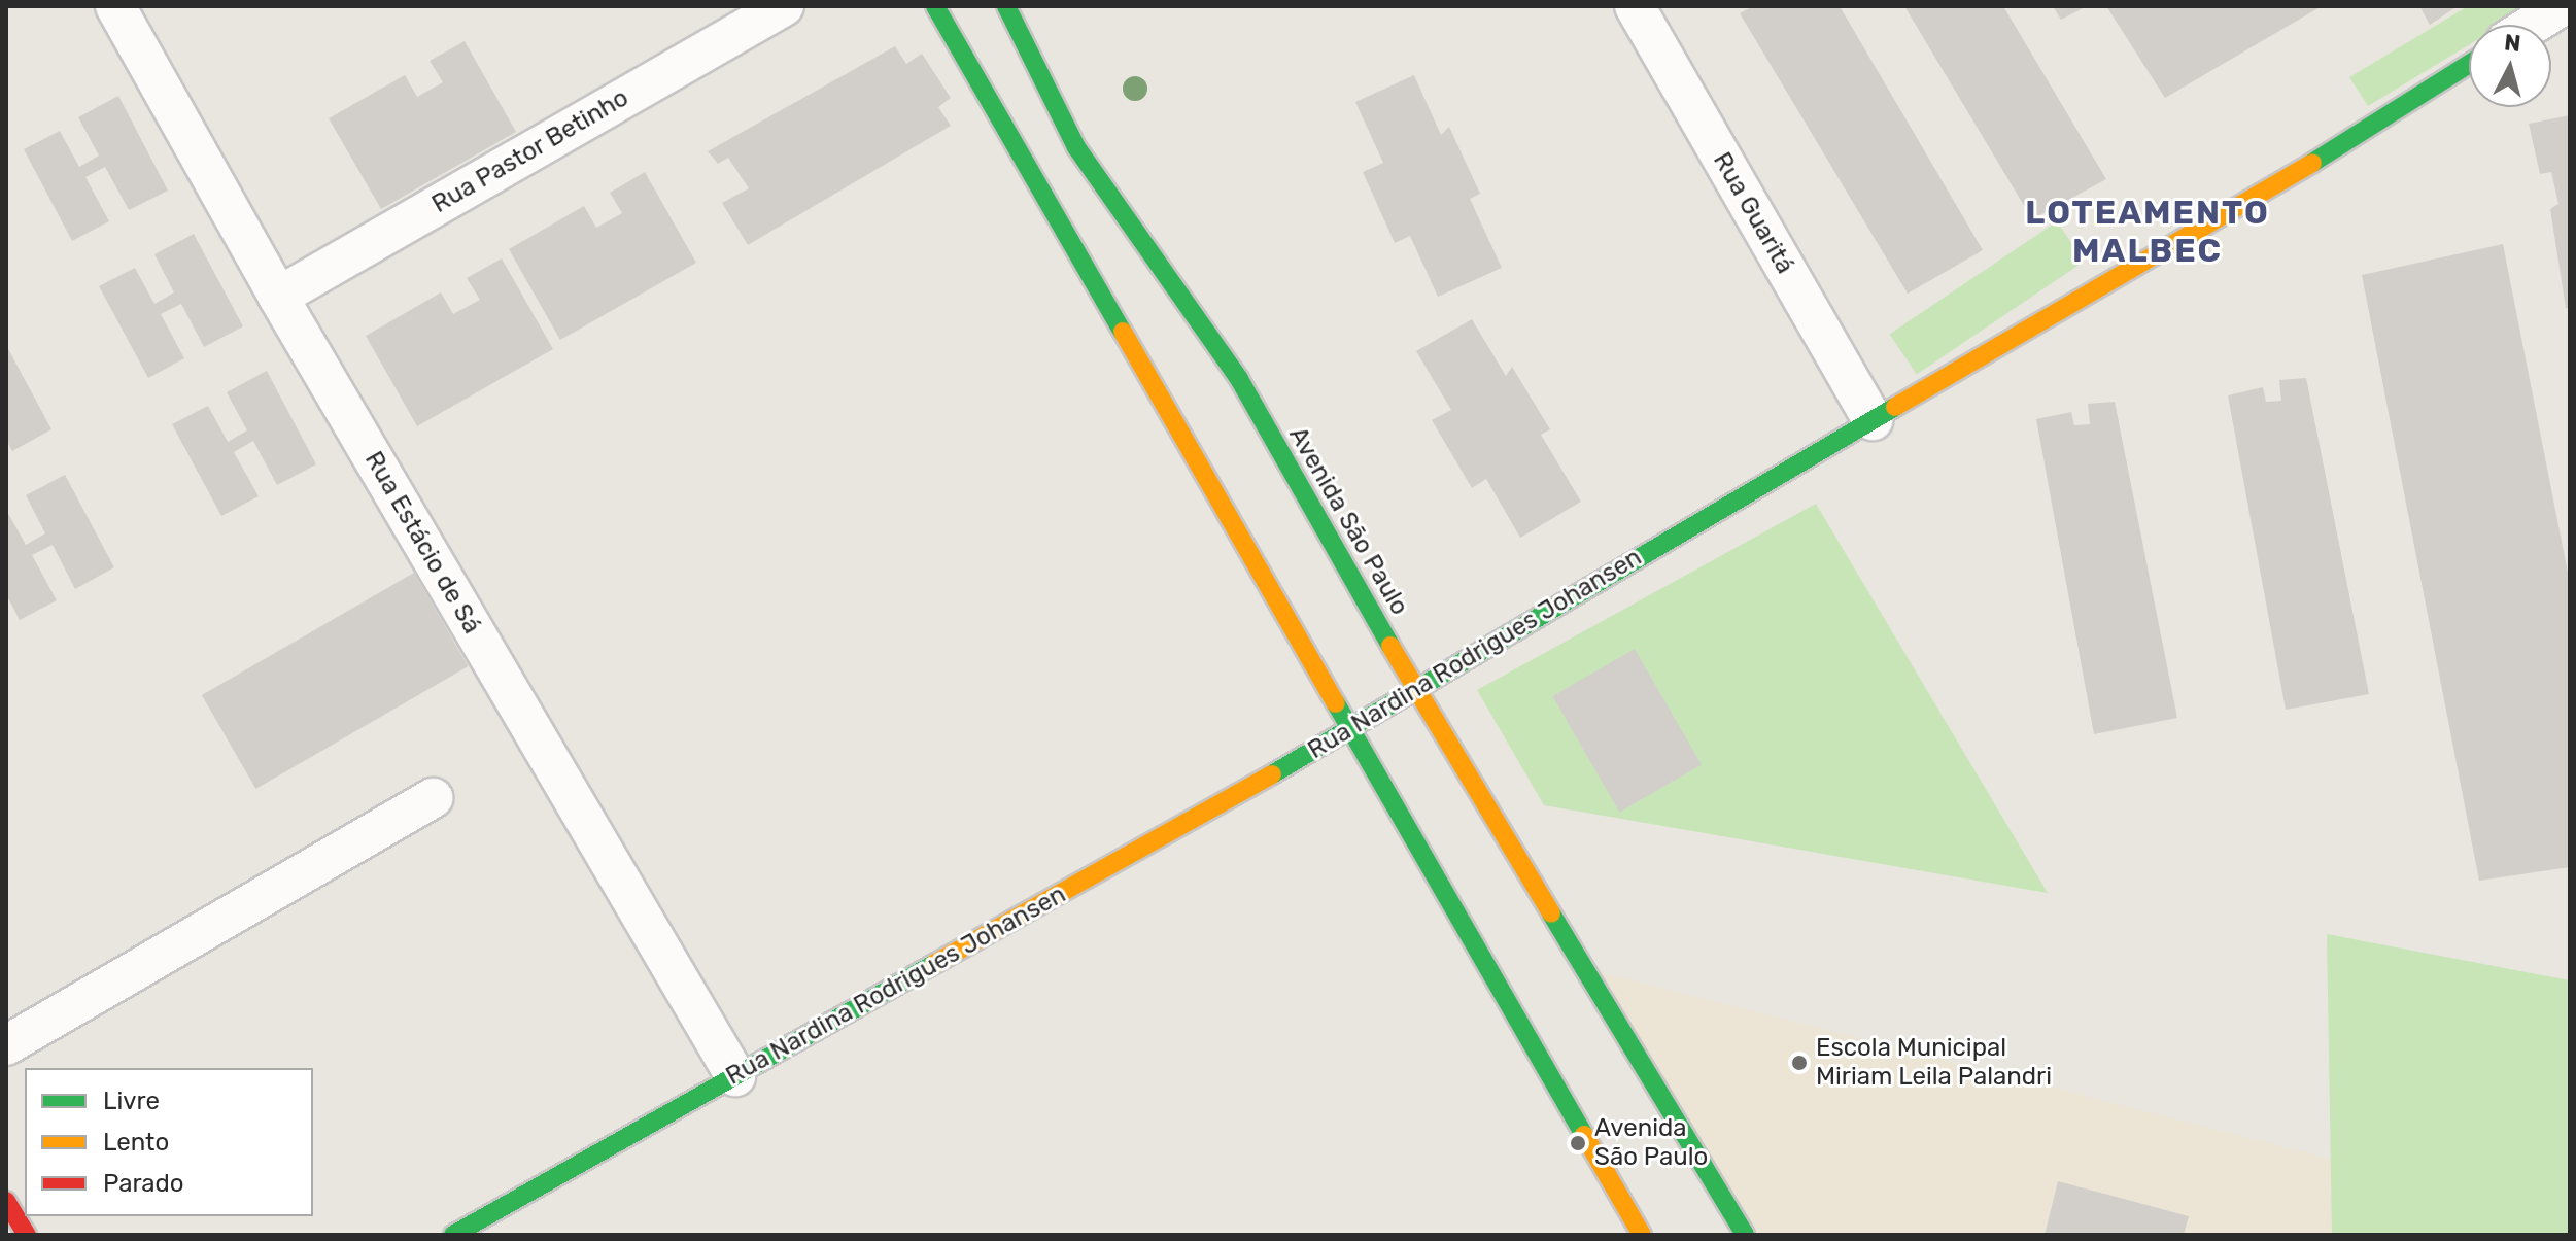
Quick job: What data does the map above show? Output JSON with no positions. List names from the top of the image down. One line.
{"streets":{"main road":["Avenida São Paulo","Rua Nardina Rodrigues Johansen"],"street":["Rua Pastor Betinho","Rua Guaritá","Rua Estácio de Sá"]},"crossings":[["Rua Pastor Betinho","Rua Estácio de Sá"],["Rua Guaritá","Rua Nardina Rodrigues Johansen"],["Avenida São Paulo","Rua Nardina Rodrigues Johansen"],["Rua Estácio de Sá","Rua Nardina Rodrigues Johansen"]],"districts":["LOTEAMENTO MALBEC"],"places":["Escola Municipal Miriam Leila Palandri","Avenida São Paulo"],"legend":["Livre","Lento","Parado"],"north":"top"}
